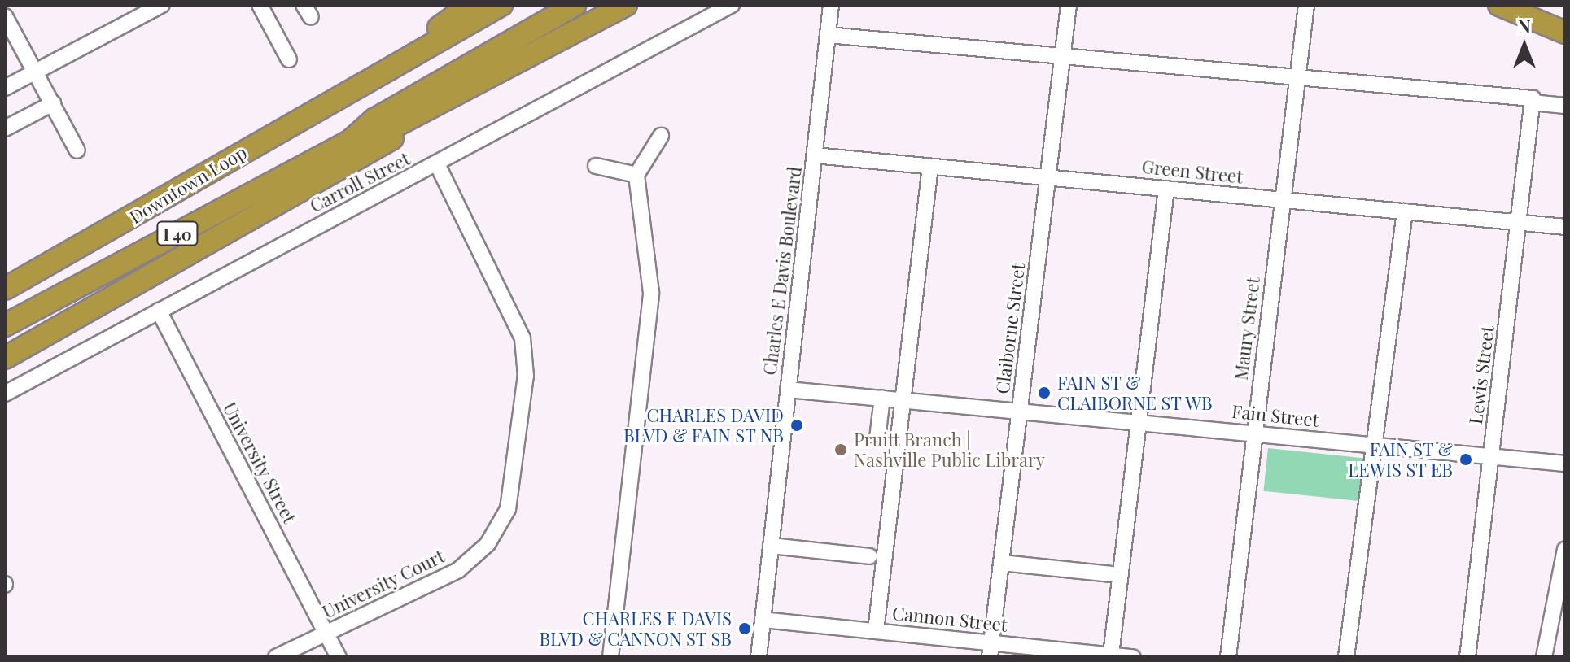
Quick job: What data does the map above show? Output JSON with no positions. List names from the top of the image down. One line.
{"streets":{"highway":["Downtown Loop","I 40"],"street":["Green Street","Carroll Street","Charles E Davis Boulevard","Claiborne Street","Maury Street","Lewis Street","Fain Street","University Street","University Court","Cannon Street"]},"crossings":[["Green Street","Charles E Davis Boulevard"],["Green Street","Claiborne Street"],["Green Street","Maury Street"],["Green Street","Lewis Street"],["Carroll Street","University Street"],["Carroll Street","University Court"],["Downtown Loop","I 40"],["Charles E Davis Boulevard","Fain Street"],["Charles E Davis Boulevard","Cannon Street"],["Claiborne Street","Fain Street"],["Claiborne Street","Cannon Street"],["Maury Street","Fain Street"],["Lewis Street","Fain Street"],["University Street","University Court"]],"places":["FAIN ST & CLAIBORNE ST WB","CHARLES DAVID BLVD & FAIN ST NB","Pruitt Branch | Nashville Public Library","FAIN ST & LEWIS ST EB","CHARLES E DAVIS BLVD & CANNON ST SB"],"north":"top"}
